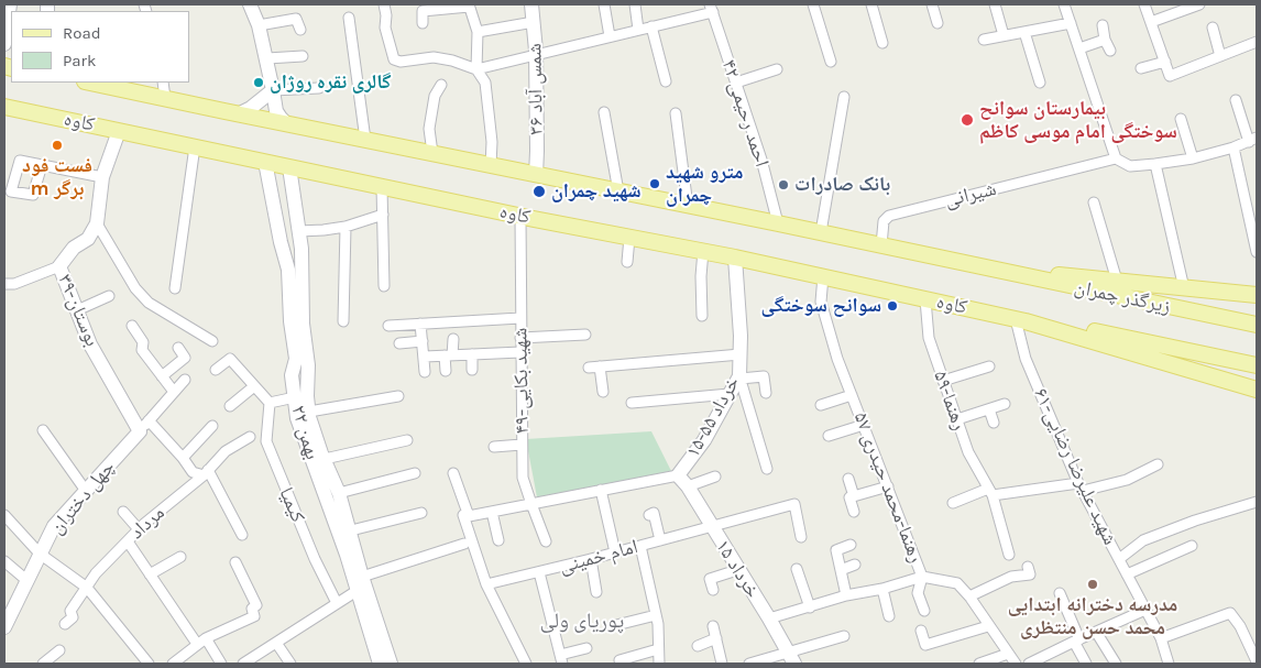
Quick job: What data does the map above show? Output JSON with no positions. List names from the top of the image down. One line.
{"streets":{"main road":["کاوه","زیرگذر چمران"],"street":["شمس آباد ۳۶","۴۲ احمد رحیمی","شیرانی","۳۹-بوستان","۴۹-شهید بکایی","۵۹-رهنما","۱۵-۵۵ خرداد","۲۲ بهمن","۶۱-شهید علیرضا رضایی","۵۷ رهنما-محمد حیدری","چهل دختران","کیمیا","مرداد","امام خمینی","۱۵ خرداد"]},"crossings":[["کاوه","زیرگذر چمران"],["کاوه","۴۹-شهید بکایی"],["کاوه","۵۹-رهنما"],["کاوه","۱۵-۵۵ خرداد"],["کاوه","۲۲ بهمن"],["کاوه","۶۱-شهید علیرضا رضایی"],["کاوه","۵۷ رهنما-محمد حیدری"],["زیرگذر چمران","۶۱-شهید علیرضا رضایی"],["۳۹-بوستان","چهل دختران"],["۱۵-۵۵ خرداد","۱۵ خرداد"],["امام خمینی","۱۵ خرداد"]],"districts":["پوریای ولی"],"places":["گالری نقره روژان","بیمارستان سوانح سوختگی امام موسی کاظم","فست فود m برگر","مترو شهید چمران","بانک صادرات","شهید چمران","سوانح سوختگی","مدرسه دخترانه ابتدایی محمد حسن منتظری"],"legend":["Road","Park"]}
